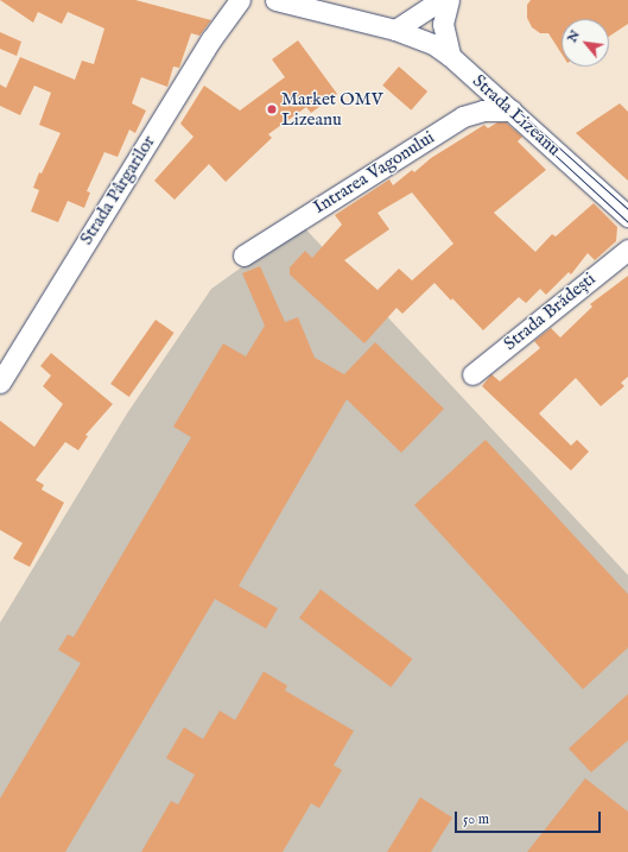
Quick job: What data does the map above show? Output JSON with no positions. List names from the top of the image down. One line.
{"streets":{"street":["Strada Lizeanu","Intrarea Vagonului","Strada Pârgarilor","Strada Brădești"]},"crossings":[["Strada Lizeanu","Intrarea Vagonului"]],"places":["Market OMV Lizeanu"],"scale_bar":"50 m","north":"top left"}
